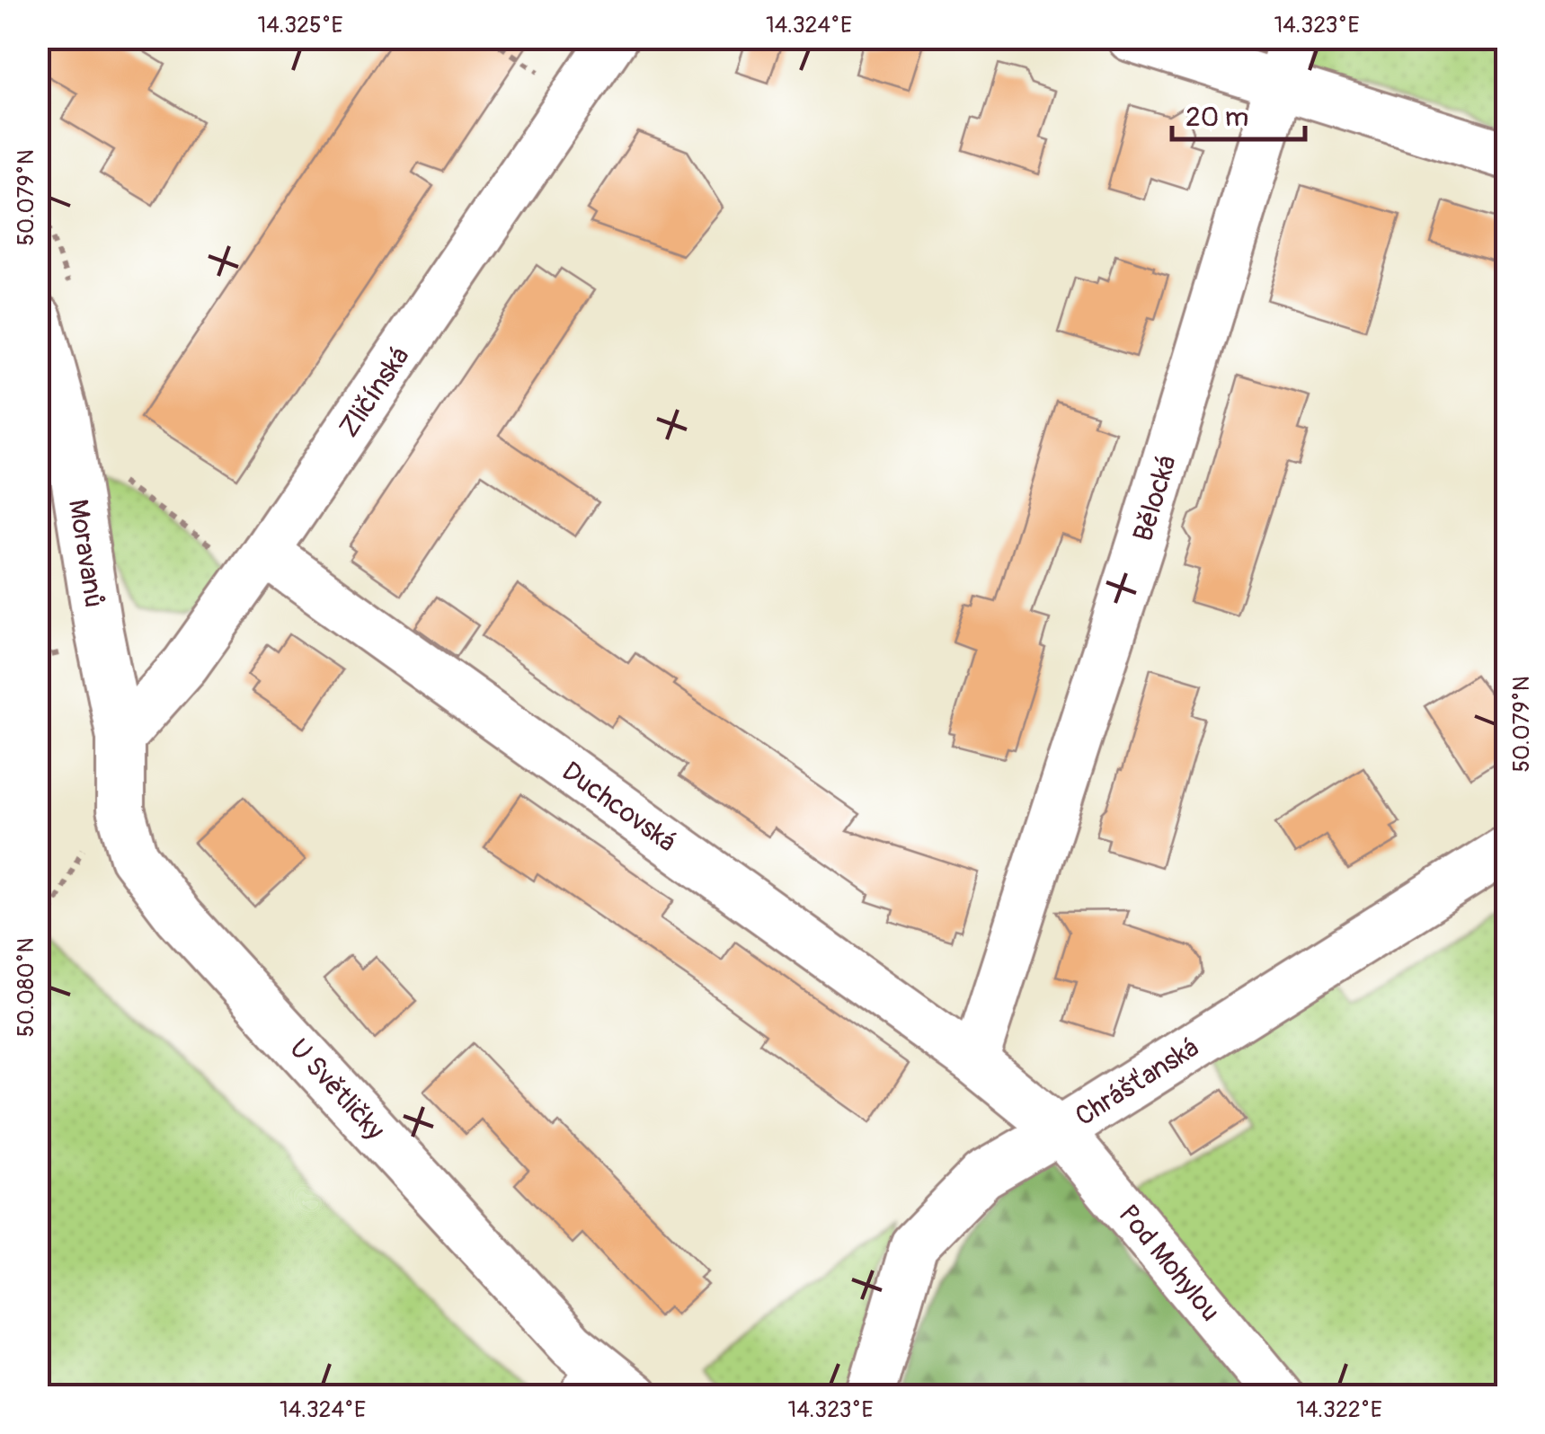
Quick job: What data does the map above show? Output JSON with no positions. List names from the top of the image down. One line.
{"streets":{"street":["Zličínská","Bělocká","Moravanů","Duchcovská","Chrášťanská","U Světličky","Pod Mohylou"]},"crossings":[["Zličínská","Moravanů"],["Zličínská","Duchcovská"],["Zličínská","U Světličky"],["Bělocká","Duchcovská"],["Moravanů","U Světličky"],["Duchcovská","Chrášťanská"],["Duchcovská","Pod Mohylou"],["Chrášťanská","Pod Mohylou"]],"scale_bar":"20 m","coordinates":["14.325°E","14.324°E","14.323°E","50.079°N","50.080°N","14.322°E"]}
